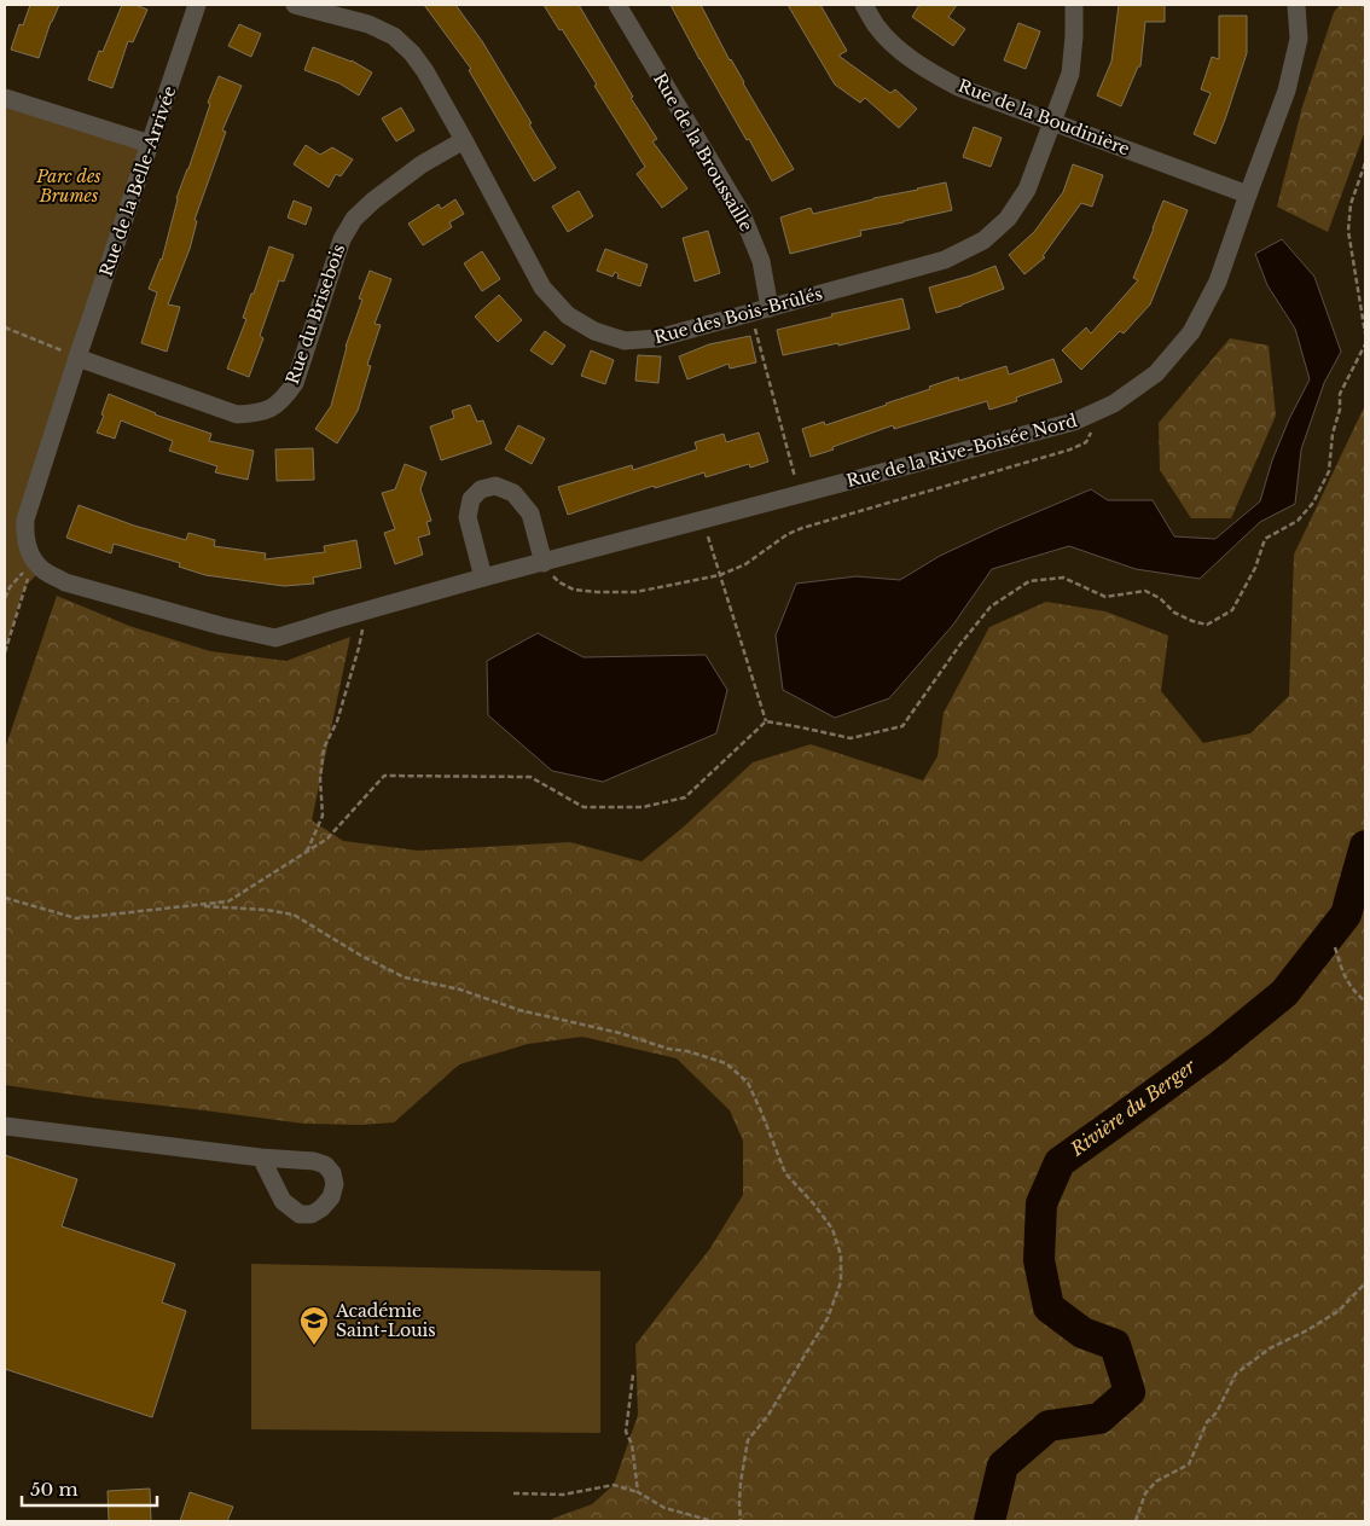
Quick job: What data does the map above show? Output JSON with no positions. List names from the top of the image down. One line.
{"streets":{"street":["Rue de la Boudinière","Rue de la Broussaille","Rue de la Belle-Arrivée","Rue du Brisebois","Rue des Bois-Brûlés","Rue de la Rive-Boisée Nord"]},"crossings":[["Rue de la Boudinière","Rue des Bois-Brûlés"],["Rue de la Boudinière","Rue de la Rive-Boisée Nord"],["Rue de la Broussaille","Rue des Bois-Brûlés"],["Rue de la Belle-Arrivée","Rue du Brisebois"],["Rue de la Belle-Arrivée","Rue de la Rive-Boisée Nord"],["Rue du Brisebois","Rue des Bois-Brûlés"],["Rue du Brisebois","Rue de la Rive-Boisée Nord"]],"water":["Rivière du Berger"],"parks":["Parc des Brumes"],"places":{"school or university":["Académie Saint-Louis"]},"scale_bar":"50 m"}
